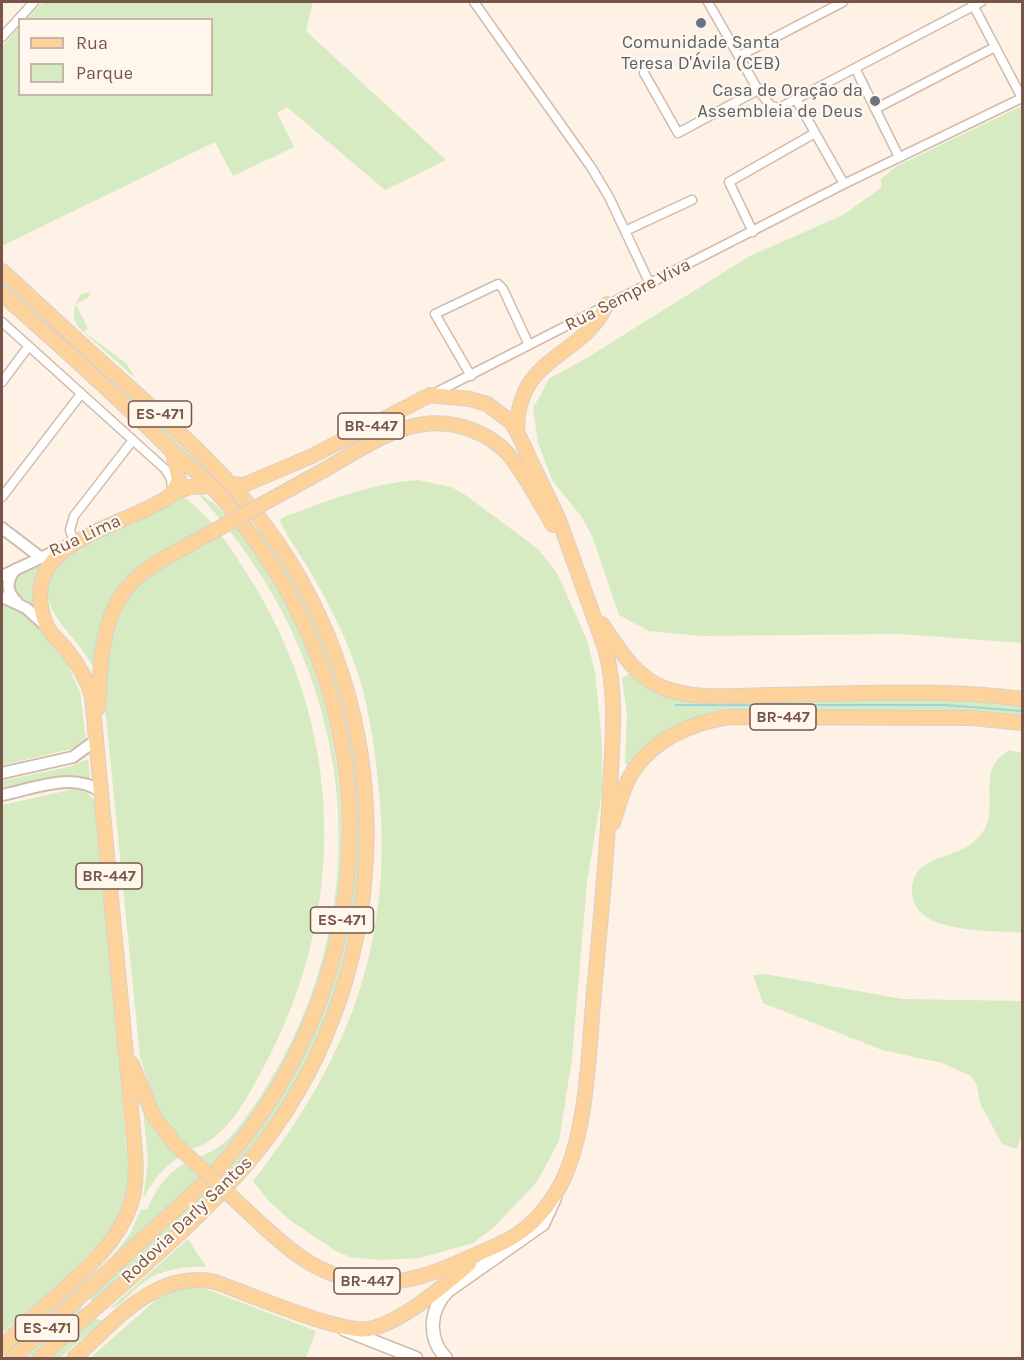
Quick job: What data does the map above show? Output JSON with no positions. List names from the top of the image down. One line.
{"streets":{"main road":["Rua Sempre Viva","ES-471","BR-447","Rua Lima","Rodovia Darly Santos"]},"crossings":[["Rua Sempre Viva","BR-447"],["Rua Sempre Viva","Rodovia Darly Santos"],["Rua Lima","Rodovia Darly Santos"]],"places":["Comunidade Santa Teresa D'Ávila (CEB)","Casa de Oração da Assembleia de Deus"],"legend":["Rua","Parque"]}
